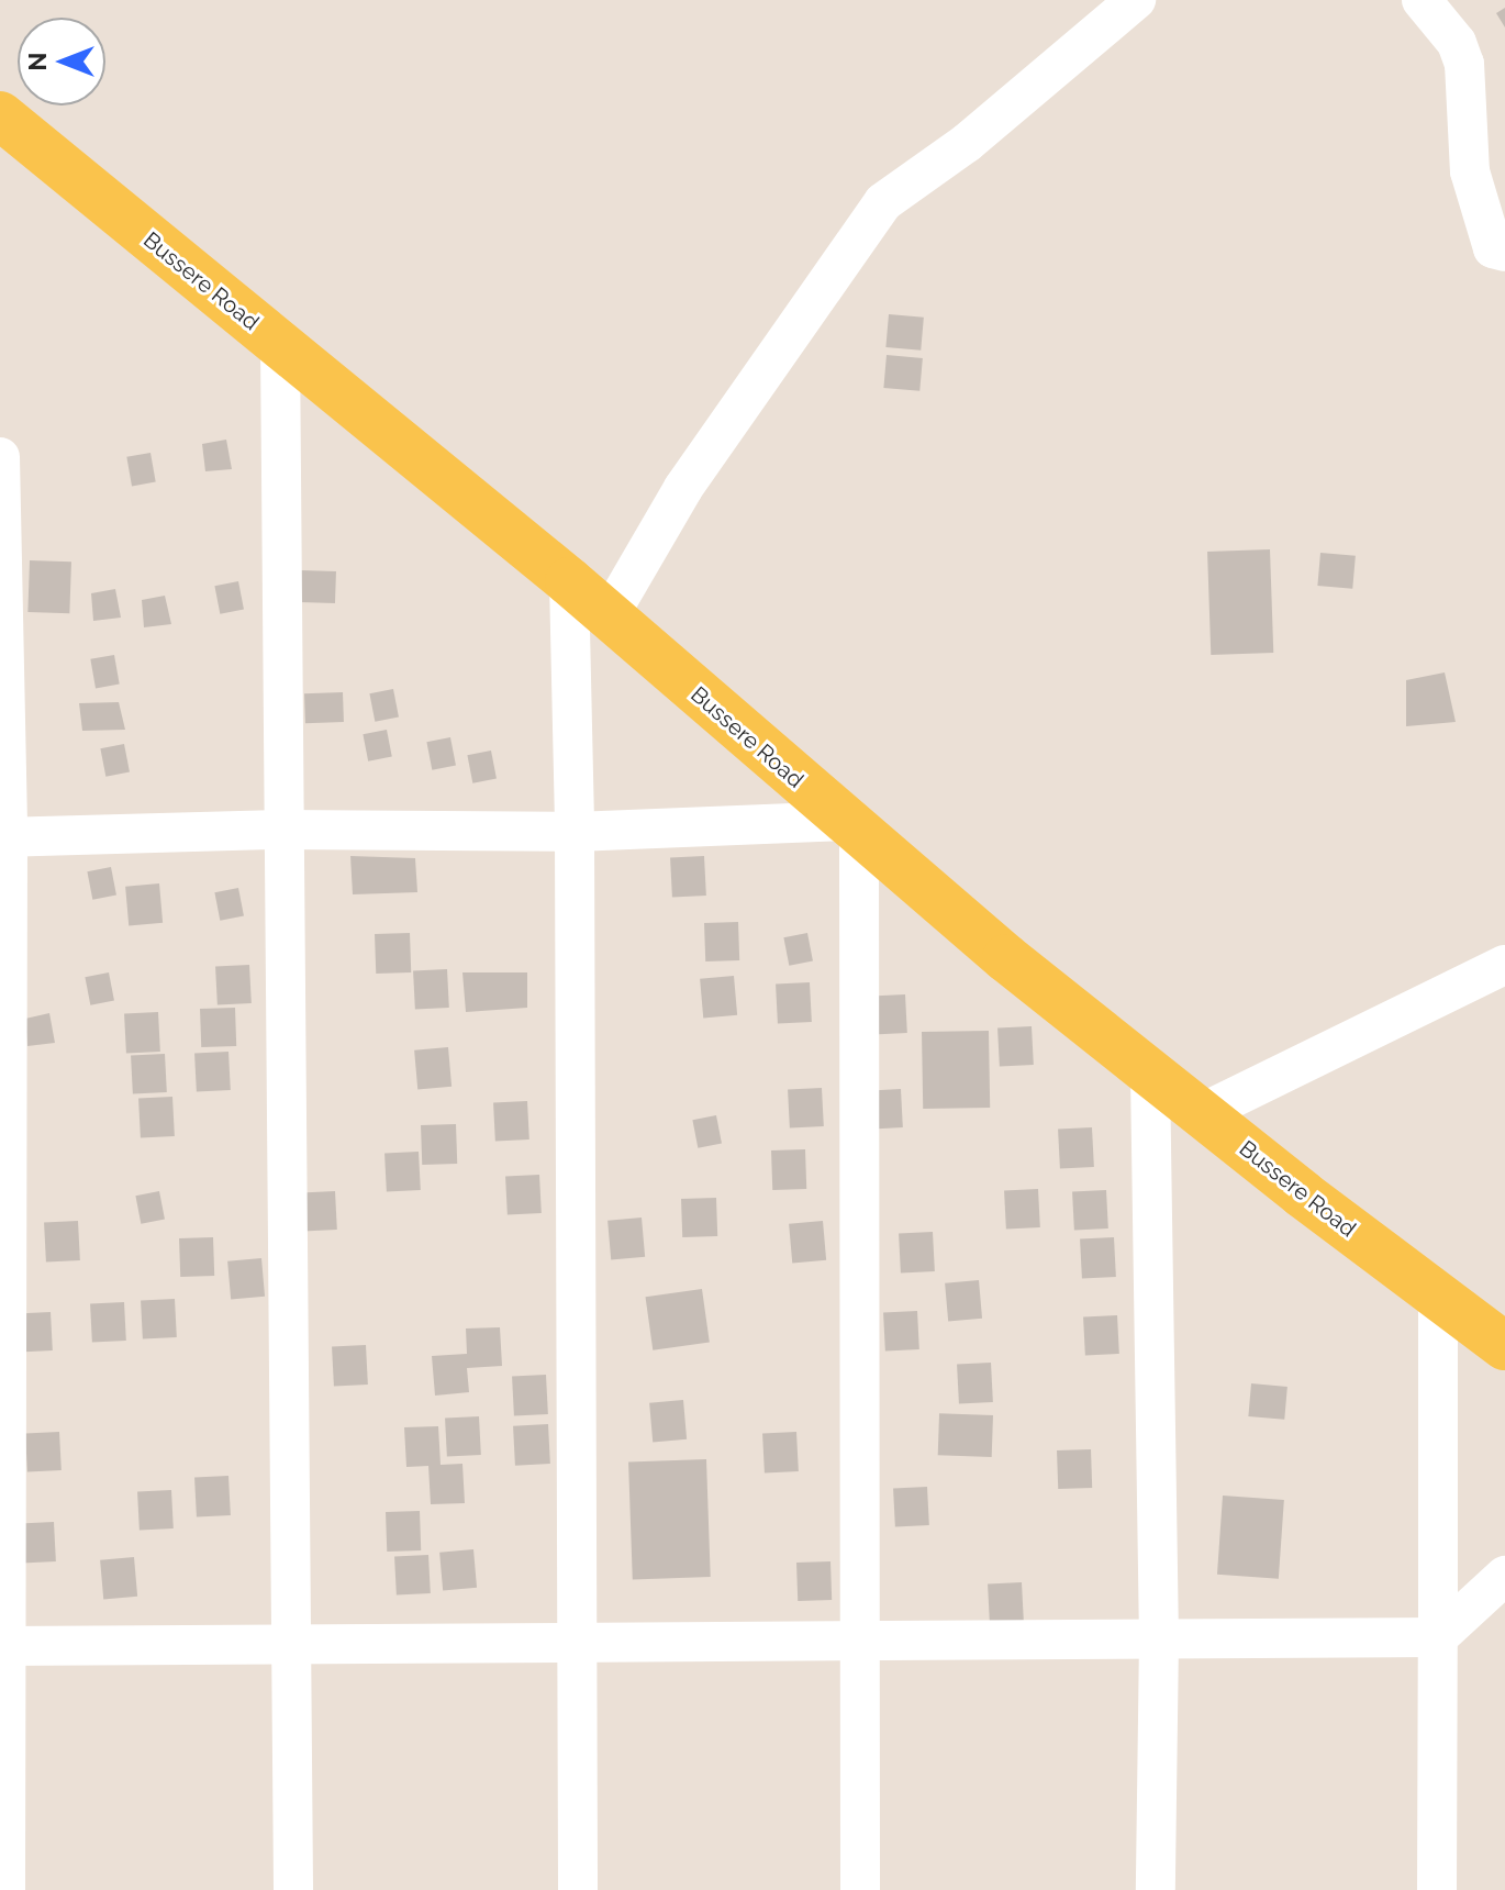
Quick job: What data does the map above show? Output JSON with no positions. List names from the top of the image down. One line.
{"streets":{"main road":["Bussere Road"]},"north":"left"}
